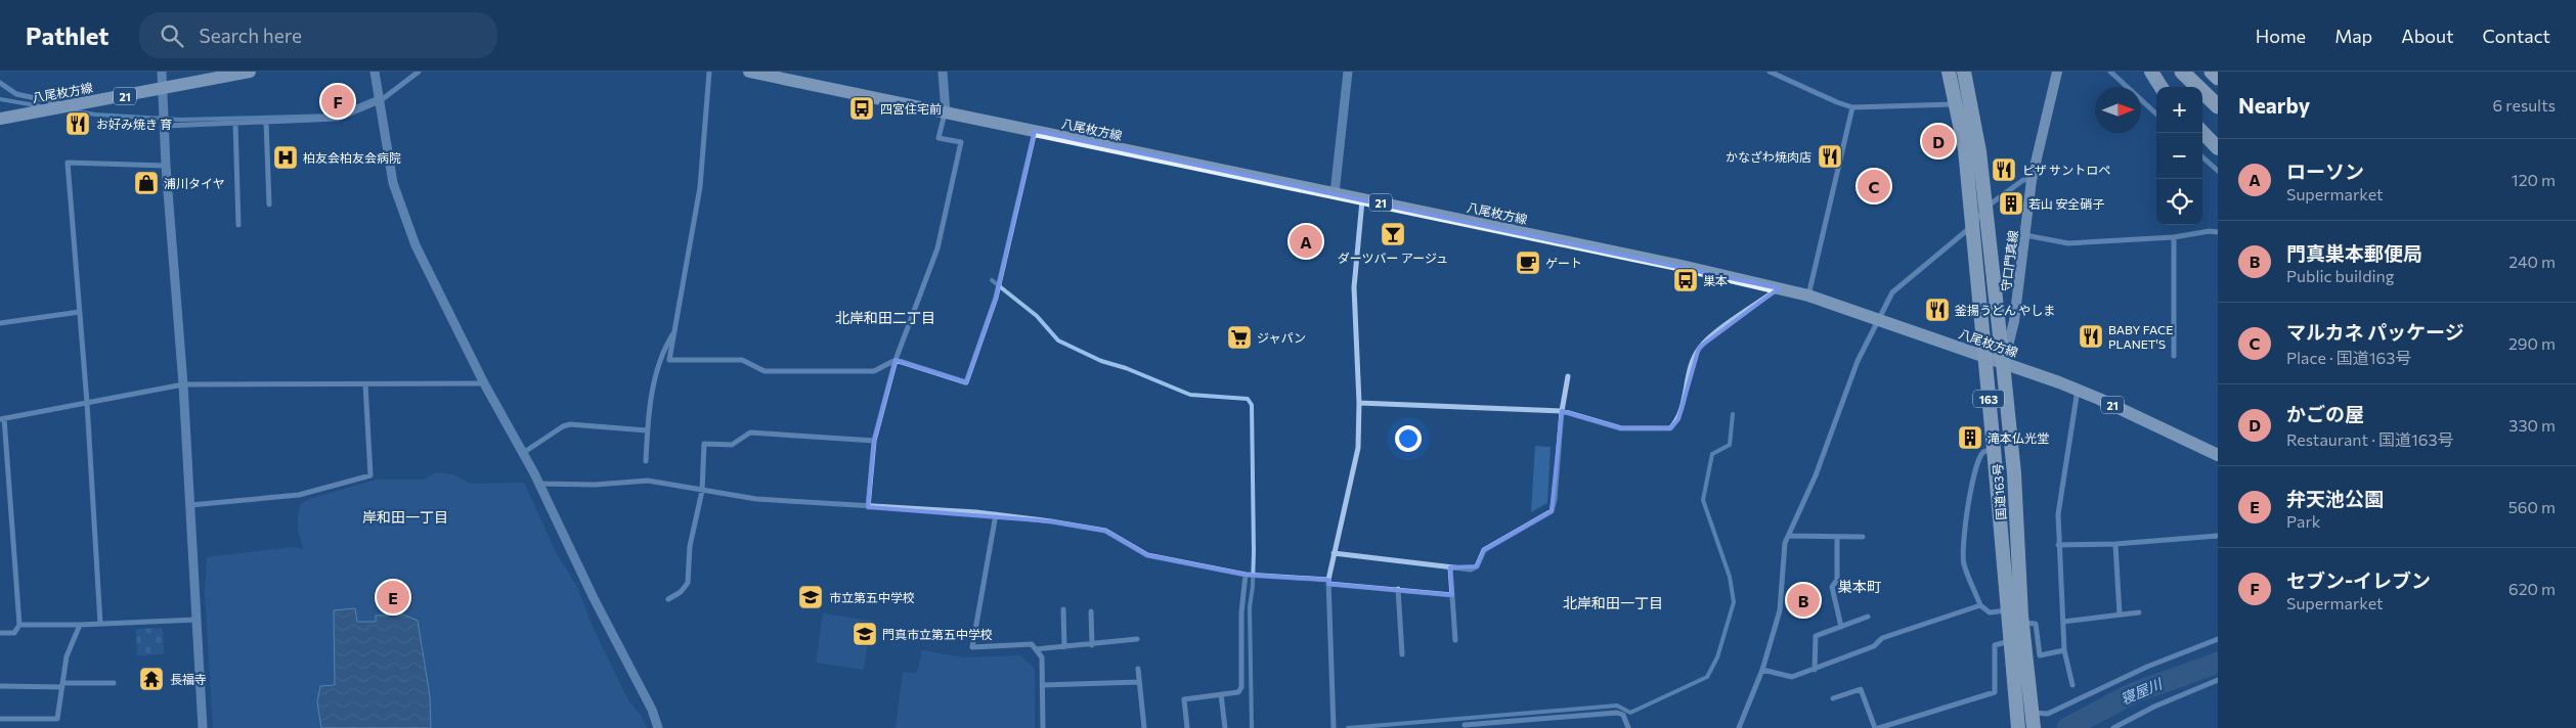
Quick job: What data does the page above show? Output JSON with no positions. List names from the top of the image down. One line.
{"streets":{"highway":["163","国道163号"],"main road":["八尾枚方線","21","守口門真線"]},"crossings":[["八尾枚方線","守口門真線"],["八尾枚方線","国道163号"],["守口門真線","国道163号"]],"districts":["北岸和田二丁目","岸和田一丁目","巣本町","北岸和田一丁目"],"water":["寝屋川"],"places":{"bus stop":["四宮住宅前","巣本"],"restaurant":["お好み焼き 育","かなざわ焼肉店","ピザ サントロペ","釜揚うどん やしま","BABY FACE PLANET'S"],"hospital":["柏友会柏友会病院"],"shop":["浦川タイヤ"],"building":["若山 安全硝子","滝本仏光堂"],"bar":["ダーツバー アージュ"],"cafe":["ゲート"],"supermarket":["ジャパン"],"school or university":["市立第五中学校","門真市立第五中学校"],"temple":["長福寺"]},"north":"right","page":{"header":"Pathlet","search":"Search here","nav":["Home","Map","About","Contact"],"heading":["Nearby","6 results"],"pins":["F","D","C","A","E","B"],"map_buttons":["+","−"],"list":[{"mark":"A","name":"ローソン","note":"Supermarket","value":"120 m"},{"mark":"B","name":"門真巣本郵便局","note":"Public building","value":"240 m"},{"mark":"C","name":"マルカネ パッケージ","note":"Place · 国道163号","value":"290 m"},{"mark":"D","name":"かごの屋","note":"Restaurant · 国道163号","value":"330 m"},{"mark":"E","name":"弁天池公園","note":"Park","value":"560 m"},{"mark":"F","name":"セブン-イレブン","note":"Supermarket","value":"620 m"}]}}
